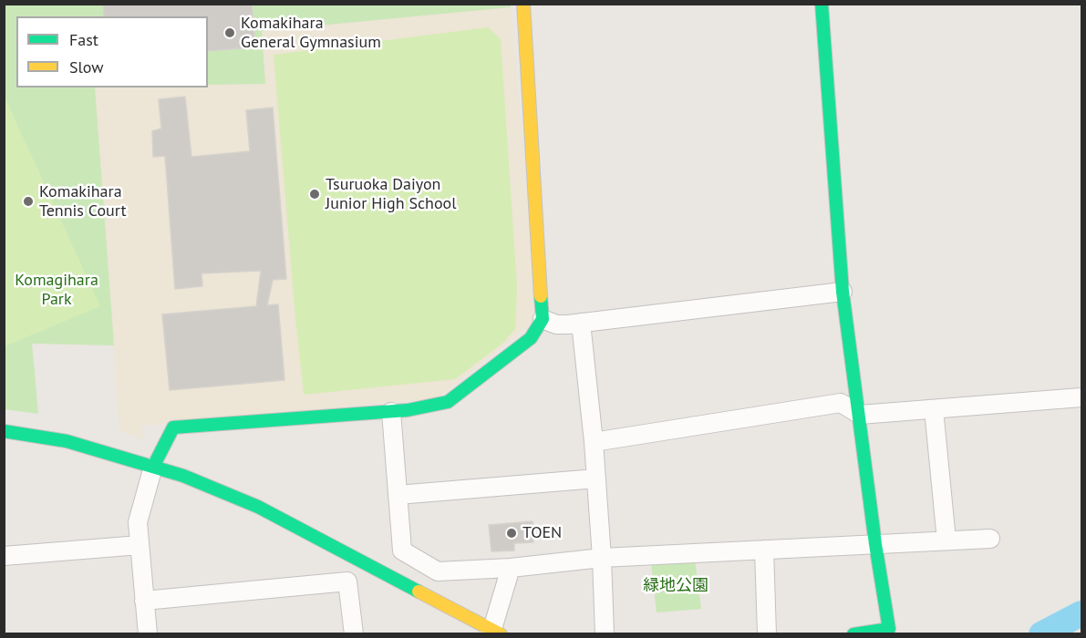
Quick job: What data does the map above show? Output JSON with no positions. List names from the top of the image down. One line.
{"parks":["Komagihara Park","緑地公園"],"places":["Komakihara General Gymnasium","Tsuruoka Daiyon Junior High School","Komakihara Tennis Court","TOEN"],"legend":["Fast","Slow"]}
